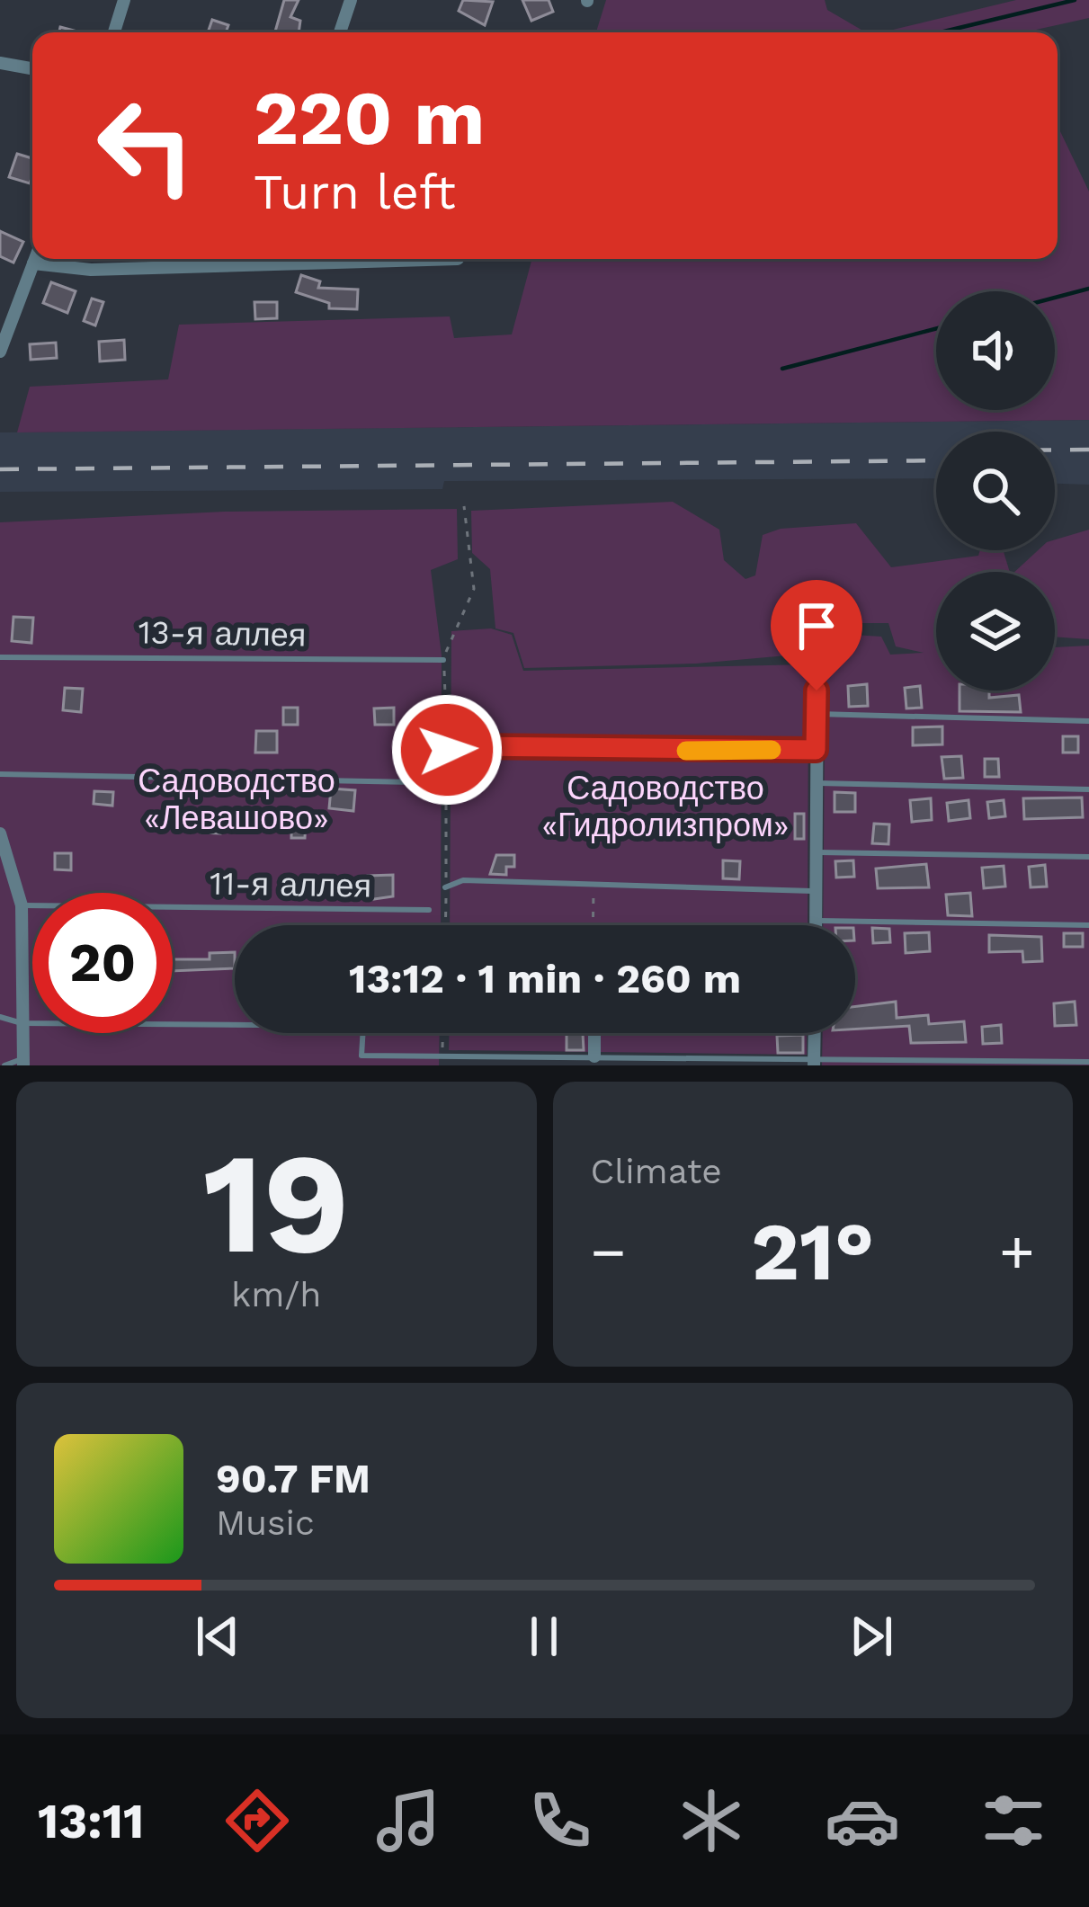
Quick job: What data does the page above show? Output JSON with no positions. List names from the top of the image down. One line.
{"streets":{"lane":["13-я аллея","11-я аллея"]},"parks":["Садоводство «Левашово»","Садоводство «Гидролизпром»"],"page":{"turn":["220 m","Turn left"],"limit":"20","trip":"13:12 · 1 min · 260 m","tile":[["19","km/h"],"Climate"],"heat":["−","21°","+"],"song":["90.7 FM","Music"],"tabs":"13:11"}}
